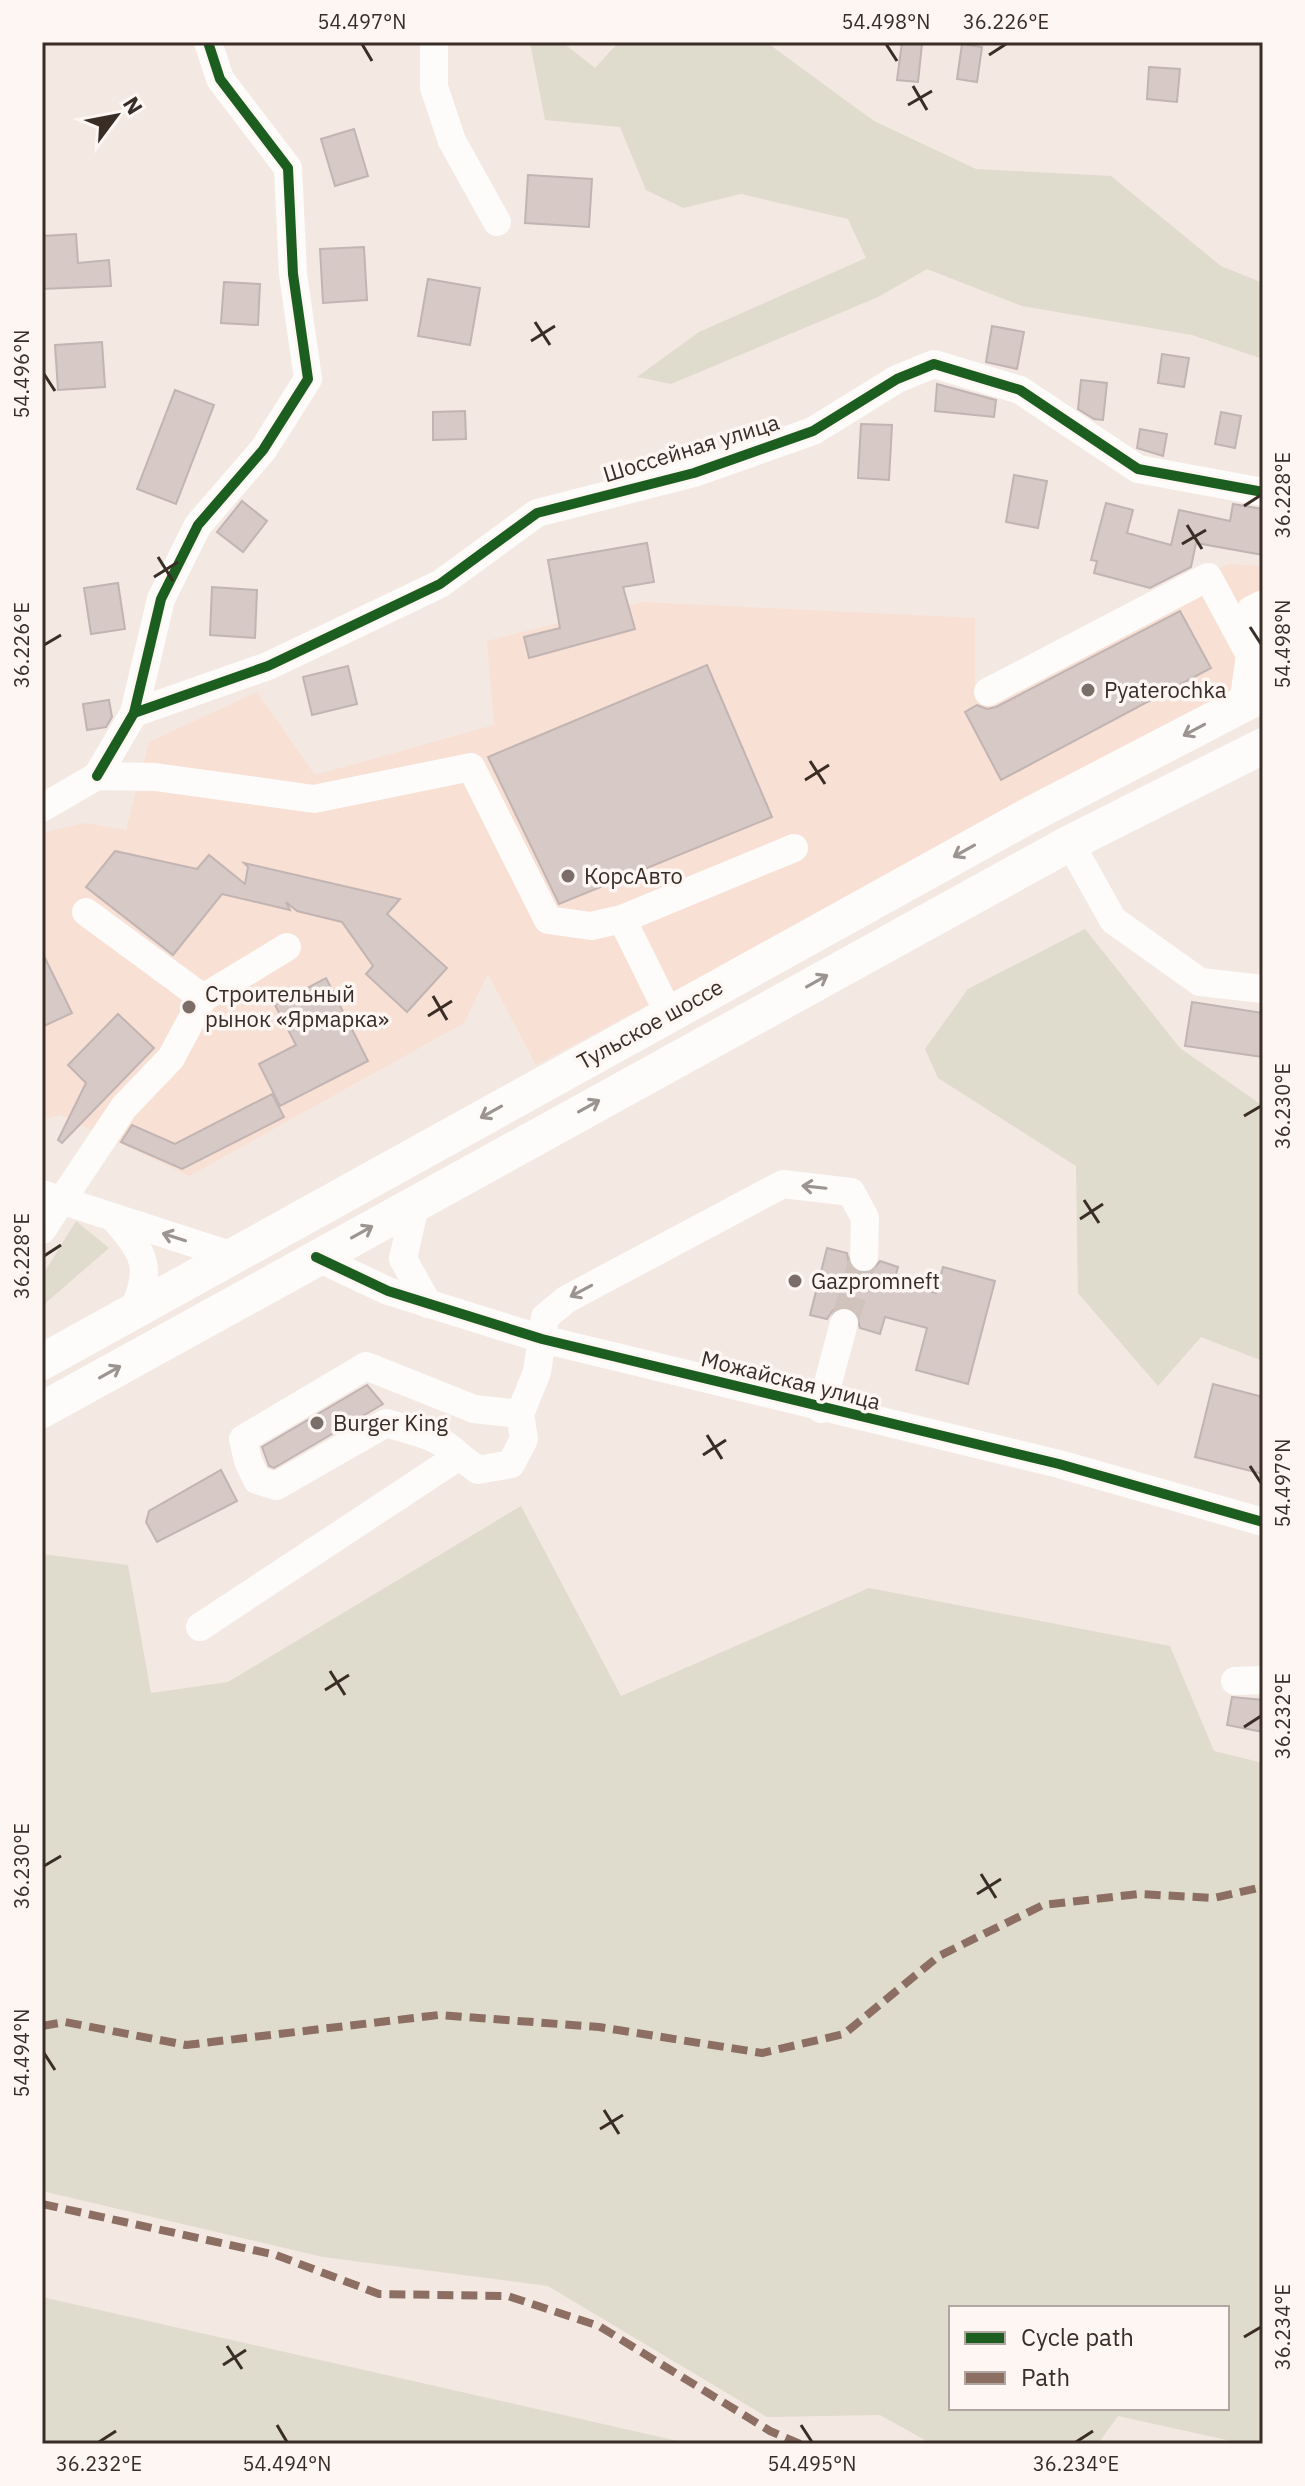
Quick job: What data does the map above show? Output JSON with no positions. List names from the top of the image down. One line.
{"streets":{"main road":["Тульское шоссе"],"street":["Шоссейная улица","Можайская улица"]},"crossings":[["Тульское шоссе","Можайская улица"]],"places":["Pyaterochka","КорсАвто","Строительный рынок «Ярмарка»","Gazpromneft","Burger King"],"legend":["Cycle path","Path"],"north":"top right","coordinates":["54.497°N","54.498°N","36.226°E","54.496°N","36.228°E","36.230°E","36.232°E","54.494°N","36.234°E","54.495°N"]}
